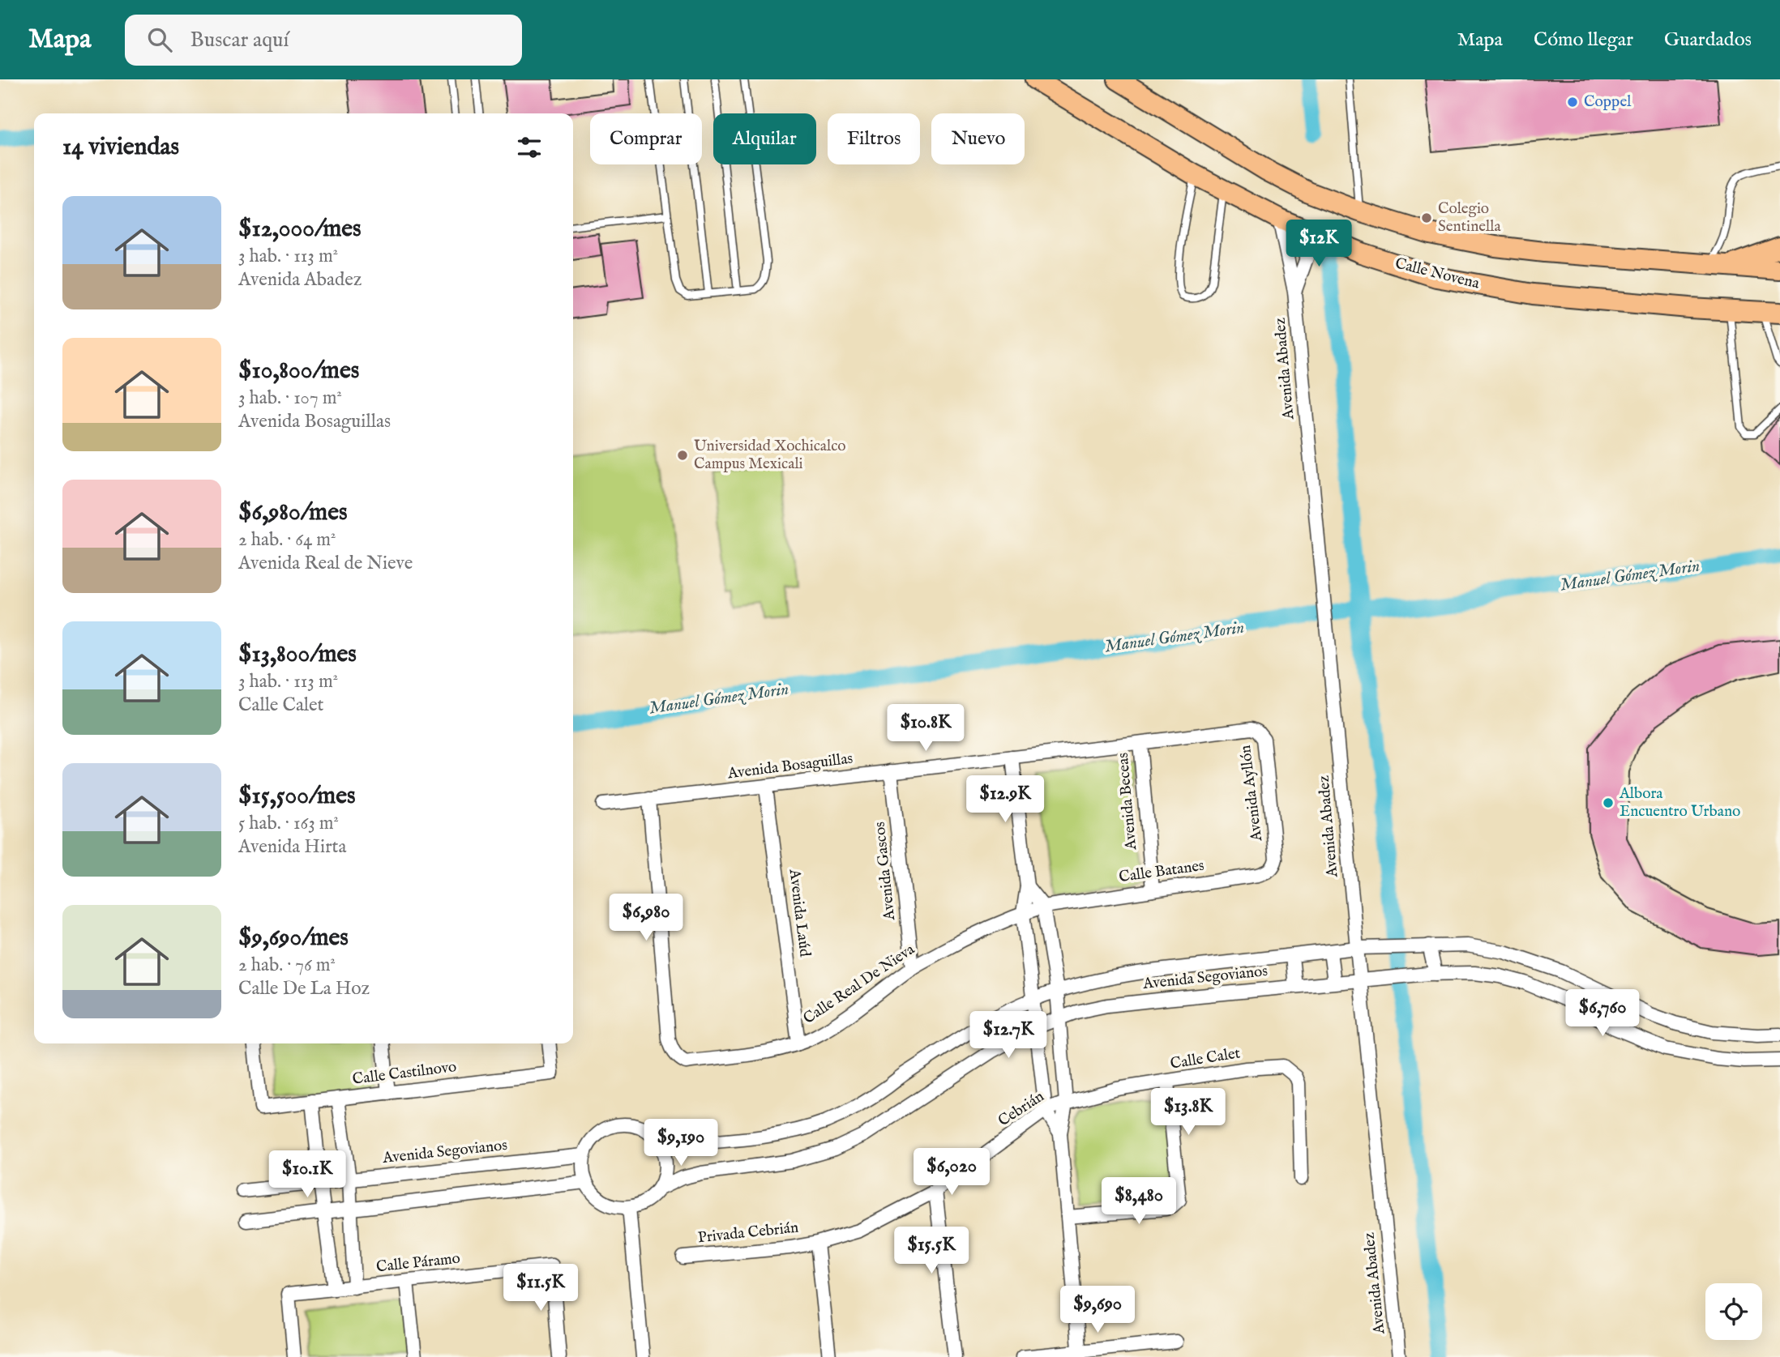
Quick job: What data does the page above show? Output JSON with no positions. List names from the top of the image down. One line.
{"streets":{"main road":["Calle Novena"],"street":["Avenida Abadez","Avenida Bosaguillas","Avenida Ayllón","Avenida Beceas","Avenida Gascos","Calle Batanes","Avenida Laúd","Avenida Segovianos","Calle Real De Nieva","Calle Calet","Calle Castilnovo","Cebrián","Privada Cebrián","Calle Páramo"]},"crossings":[["Calle Novena","Avenida Abadez"],["Avenida Abadez","Avenida Segovianos"],["Avenida Bosaguillas","Avenida Ayllón"],["Avenida Bosaguillas","Avenida Beceas"],["Avenida Bosaguillas","Avenida Gascos"],["Avenida Bosaguillas","Avenida Laúd"],["Avenida Bosaguillas","Calle Real De Nieva"],["Avenida Ayllón","Calle Batanes"],["Avenida Beceas","Calle Batanes"],["Avenida Gascos","Calle Real De Nieva"],["Calle Batanes","Calle Real De Nieva"],["Avenida Laúd","Calle Real De Nieva"],["Calle Calet","Cebrián"],["Cebrián","Privada Cebrián"]],"water":["Manuel Gómez Morin"],"places":["Coppel","Colegio Sentinella","Universidad Xochicalco Campus Mexicali","Albora Encuentro Urbano"],"page":{"header":"Mapa","search":"Buscar aquí","nav":["Mapa","Cómo llegar","Guardados"],"chip":["Comprar","Alquilar","Filtros","Nuevo"],"heading":"14 viviendas","list":[{"name":"$12,000/mes","note":"3 hab. · 113 m² · Avenida Abadez"},{"name":"$10,800/mes","note":"3 hab. · 107 m² · Avenida Bosaguillas"},{"name":"$6,980/mes","note":"2 hab. · 64 m² · Avenida Real de Nieve"},{"name":"$13,800/mes","note":"3 hab. · 113 m² · Calle Calet"},{"name":"$15,500/mes","note":"5 hab. · 163 m² · Avenida Hirta"},{"name":"$9,690/mes","note":"2 hab. · 76 m² · Calle De La Hoz"}],"price":["$12K","$10.8K","$12.9K","$6,980","$6,760","$12.7K","$13.8K","$9,190","$6,020","$10.1K","$8,480","$15.5K","$11.5K","$9,690"]}}
